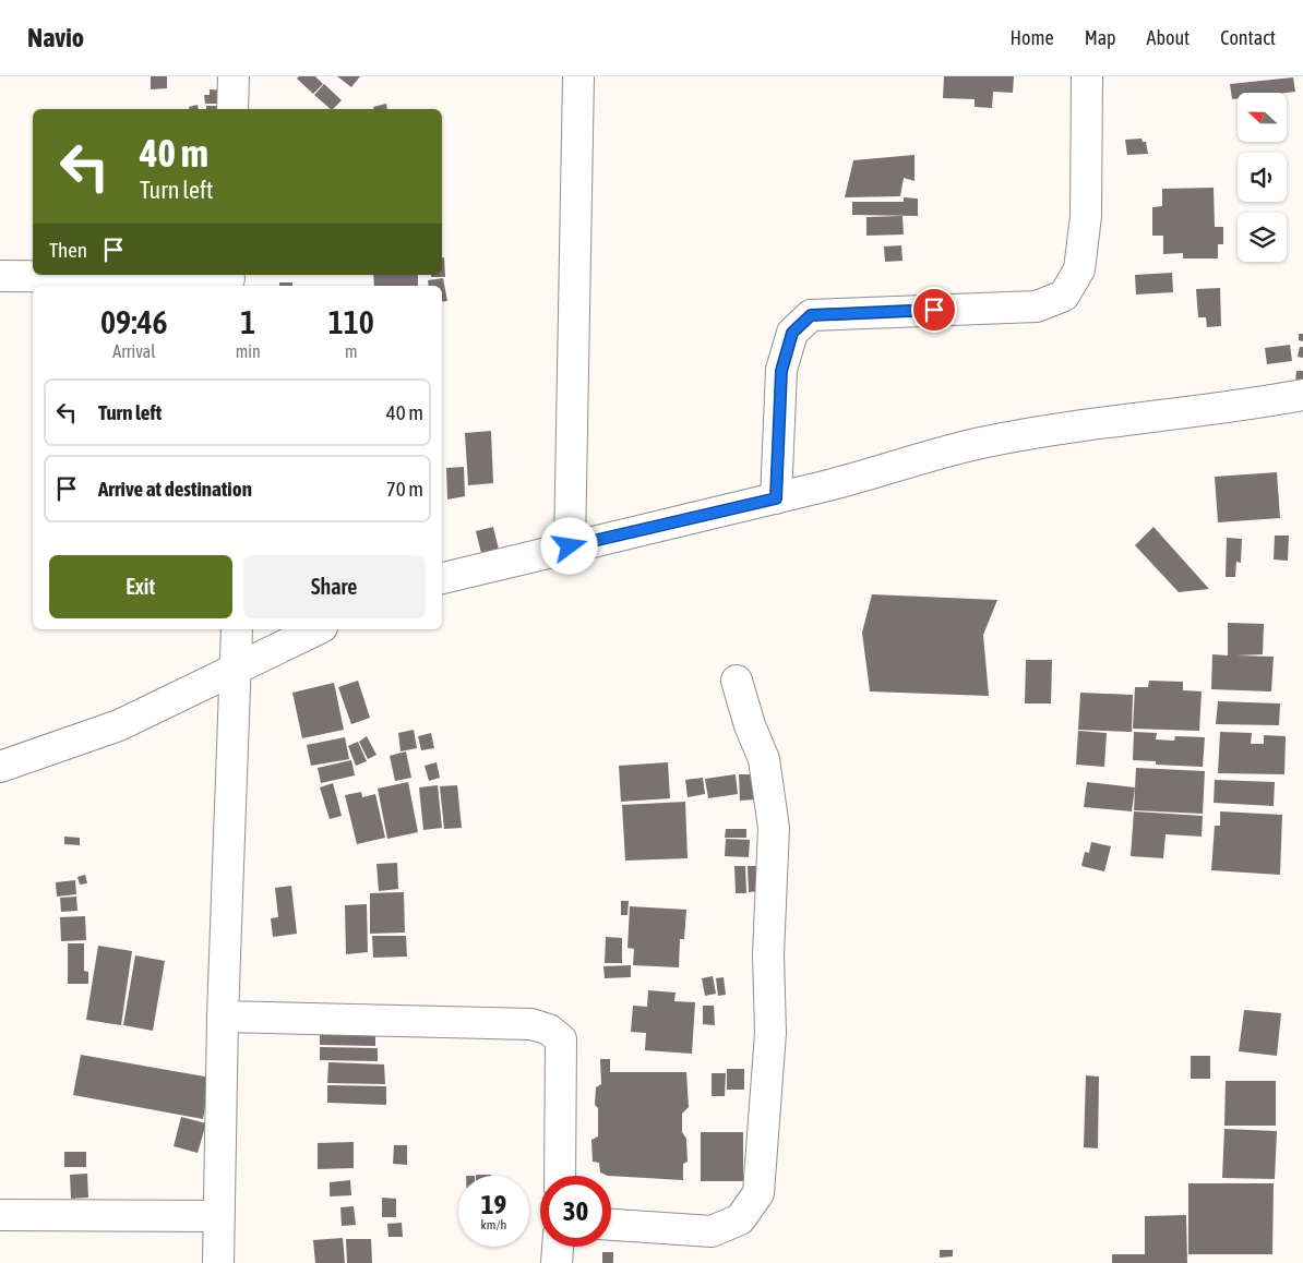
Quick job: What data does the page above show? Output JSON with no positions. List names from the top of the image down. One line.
{"north":"left","page":{"header":"Navio","nav":["Home","Map","About","Contact"],"turn":["40 m","Turn left"],"then":"Then","eta":["09:46","Arrival","1","min","110","m"],"list":[{"name":"Turn left","value":"40 m"},{"name":"Arrive at destination","value":"70 m"}],"buttons":["Exit","Share"],"speed":"19 km/h","limit":"30"}}
